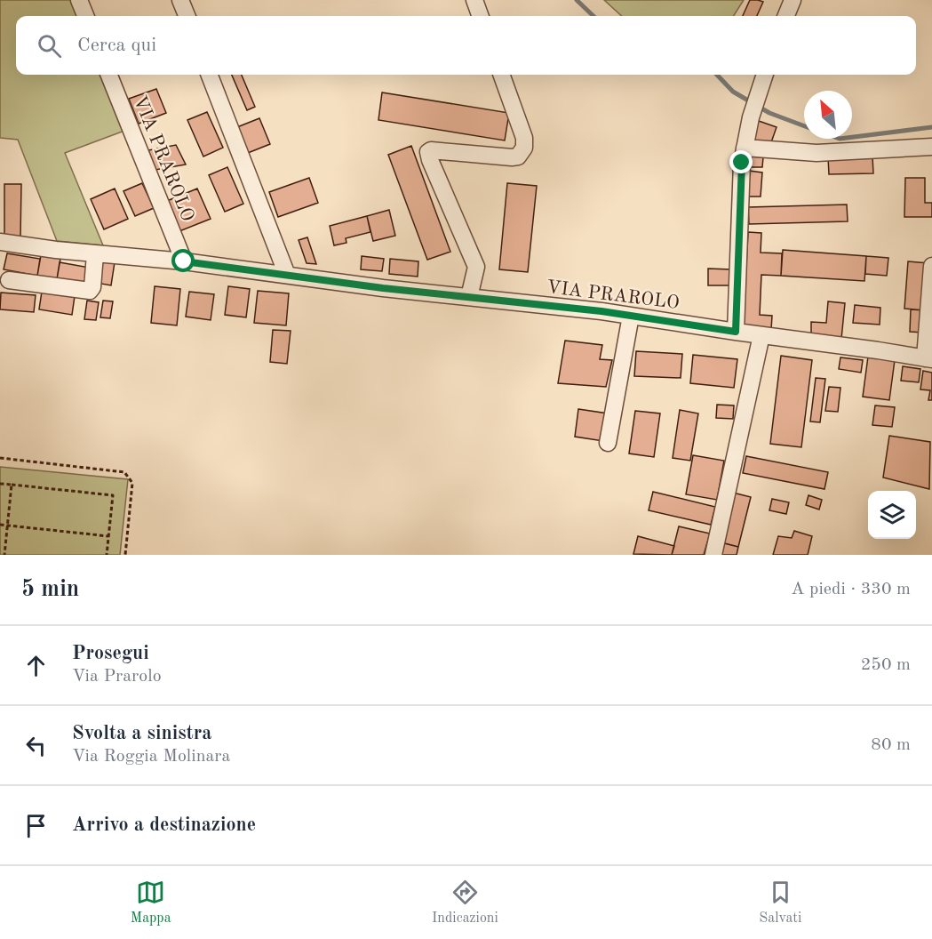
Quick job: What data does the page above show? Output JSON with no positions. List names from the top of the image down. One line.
{"streets":{"street":["VIA PRAROLO"]},"north":"top left","page":{"search":"Cerca qui","heading":["5 min","A piedi · 330 m"],"list":[["Prosegui","Via Prarolo","250 m"],["Svolta a sinistra","Via Roggia Molinara","80 m"],"Arrivo a destinazione"],"nav":["Mappa","Indicazioni","Salvati"]}}
